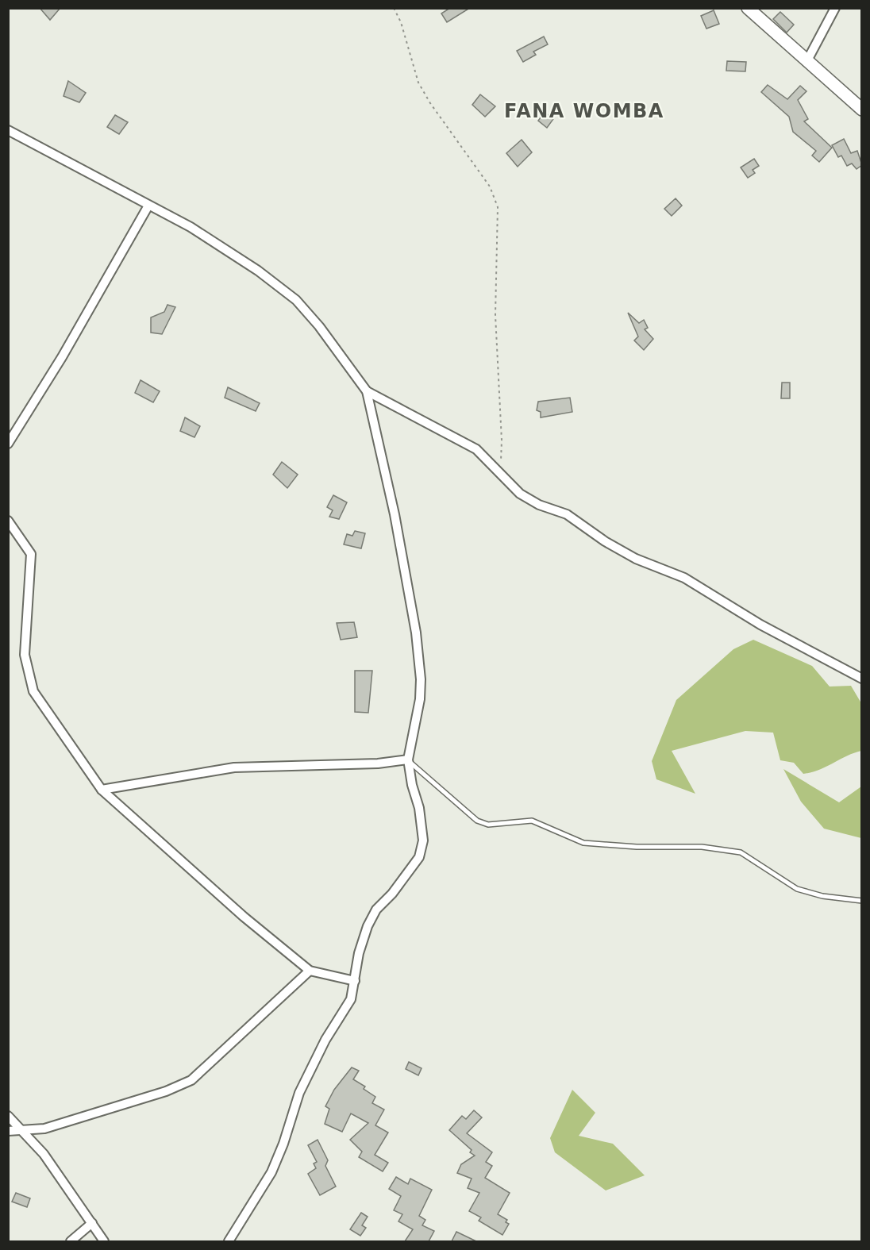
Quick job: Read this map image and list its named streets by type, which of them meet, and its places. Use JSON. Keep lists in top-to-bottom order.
{
  "districts": ["FANA WOMBA"]
}
